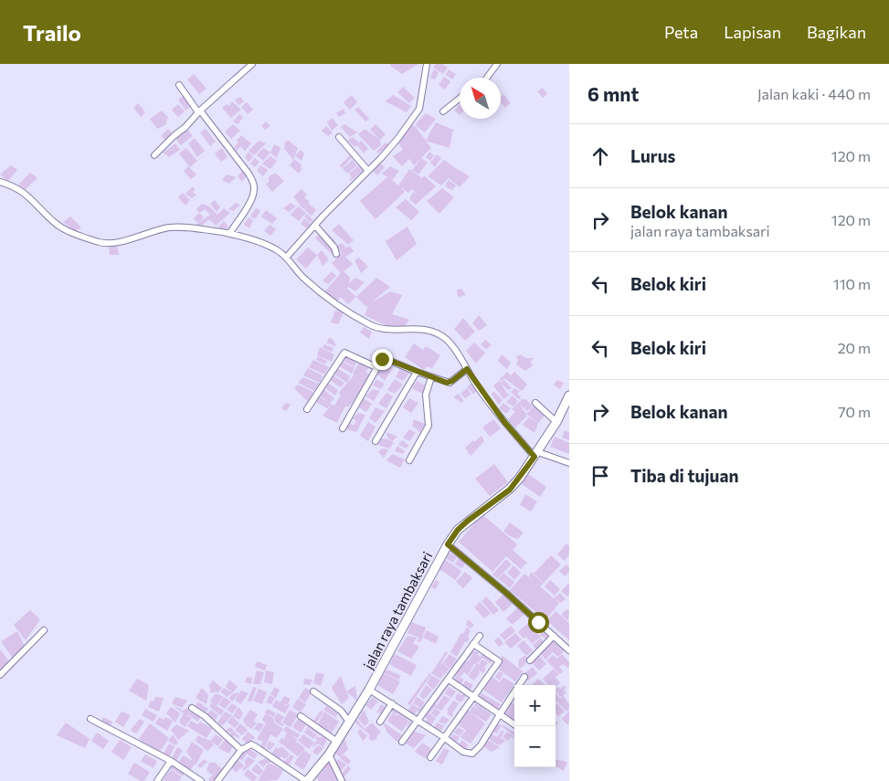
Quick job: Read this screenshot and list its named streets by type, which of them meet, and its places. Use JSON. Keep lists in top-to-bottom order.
{
  "streets": {
    "street": ["jalan raya tambaksari"]
  },
  "north": "top left",
  "page": {
    "header": "Trailo",
    "nav": ["Peta", "Lapisan", "Bagikan"],
    "heading": ["6 mnt", "Jalan kaki · 440 m"],
    "list": [
      ["Lurus", "120 m"],
      ["Belok kanan", "jalan raya tambaksari", "120 m"],
      ["Belok kiri", "110 m"],
      ["Belok kiri", "20 m"],
      ["Belok kanan", "70 m"],
      "Tiba di tujuan"
    ],
    "map_buttons": ["+", "−"]
  }
}
